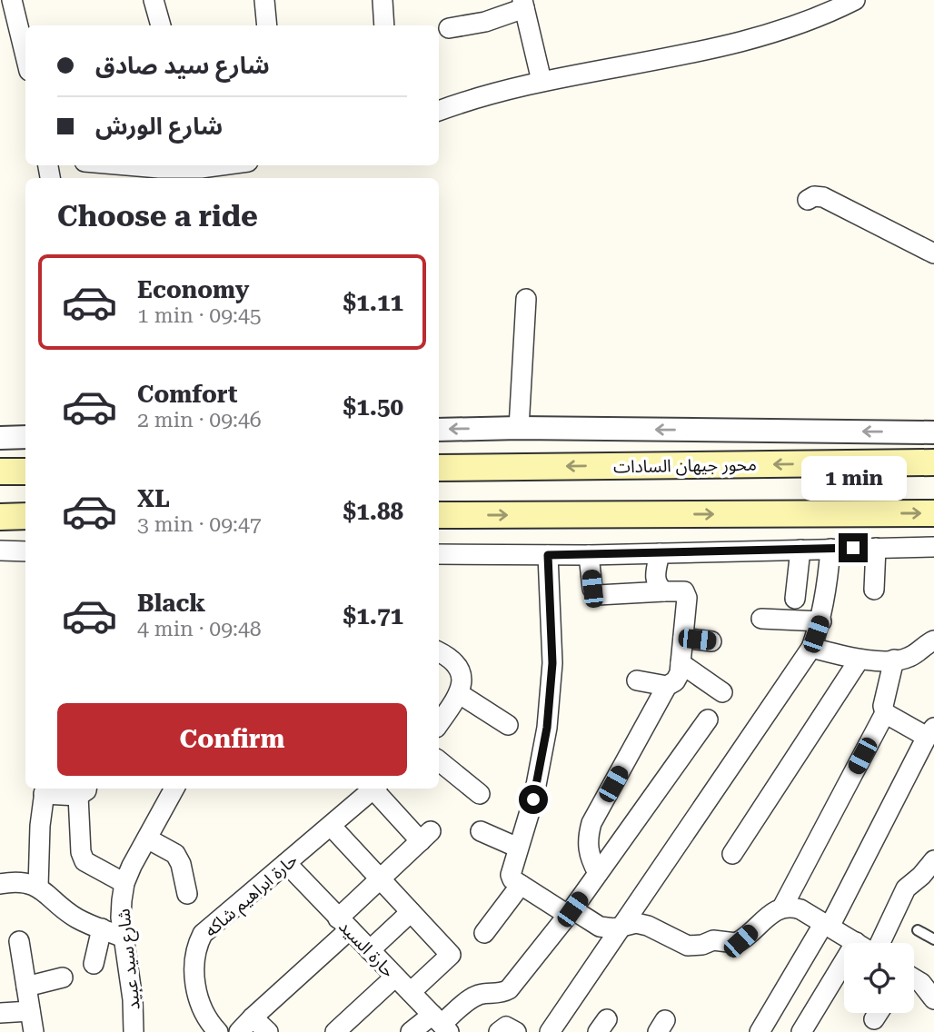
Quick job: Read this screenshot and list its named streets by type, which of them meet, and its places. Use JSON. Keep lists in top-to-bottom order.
{
  "streets": {
    "main road": ["محور جيهان السادات"],
    "street": ["حارة ابراهيم شاكه", "حارة السيد", "شارع سيد عبيد"]
  },
  "crossings": [
    ["حارة ابراهيم شاكه", "حارة السيد"]
  ],
  "page": {
    "banner": ["شارع سيد صادق", "شارع الورش"],
    "heading": "Choose a ride",
    "list": [
      {
        "name": "Economy",
        "note": "1 min · 09:45",
        "value": "$1.11"
      },
      {
        "name": "Comfort",
        "note": "2 min · 09:46",
        "value": "$1.50"
      },
      {
        "name": "XL",
        "note": "3 min · 09:47",
        "value": "$1.88"
      },
      {
        "name": "Black",
        "note": "4 min · 09:48",
        "value": "$1.71"
      }
    ],
    "bubble": "1 min",
    "buttons": "Confirm"
  }
}
